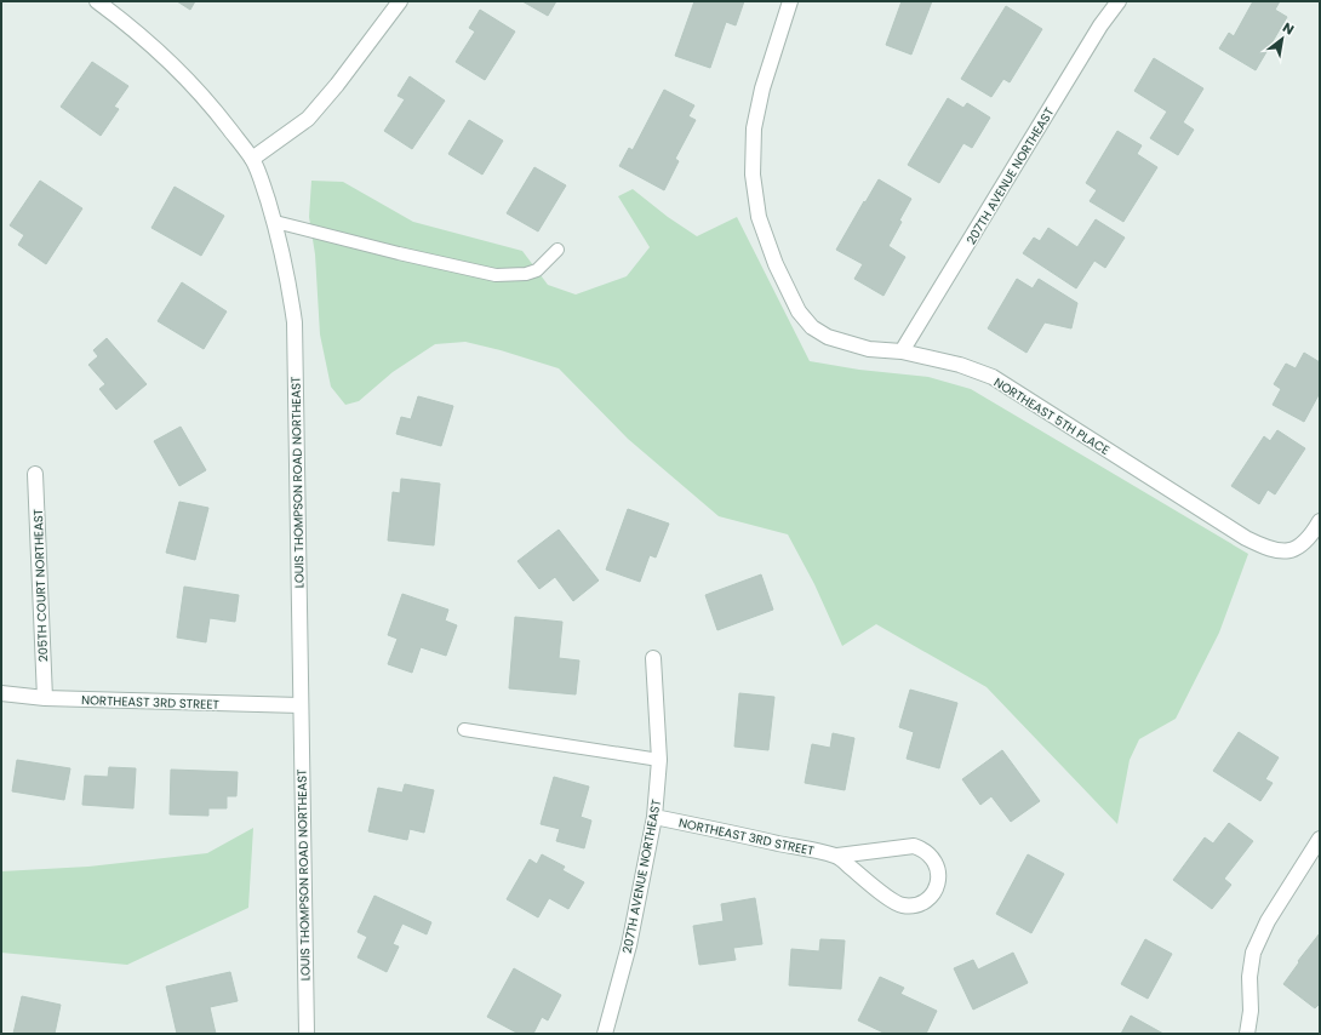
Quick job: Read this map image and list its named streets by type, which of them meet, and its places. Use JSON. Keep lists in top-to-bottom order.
{
  "streets": {
    "street": [
      "207TH AVENUE NORTHEAST",
      "NORTHEAST 5TH PLACE",
      "LOUIS THOMPSON ROAD NORTHEAST",
      "205TH COURT NORTHEAST",
      "NORTHEAST 3RD STREET"
    ]
  },
  "crossings": [
    ["207TH AVENUE NORTHEAST", "NORTHEAST 5TH PLACE"],
    ["207TH AVENUE NORTHEAST", "NORTHEAST 3RD STREET"],
    ["LOUIS THOMPSON ROAD NORTHEAST", "NORTHEAST 3RD STREET"],
    ["205TH COURT NORTHEAST", "NORTHEAST 3RD STREET"]
  ],
  "north": "top right"
}
